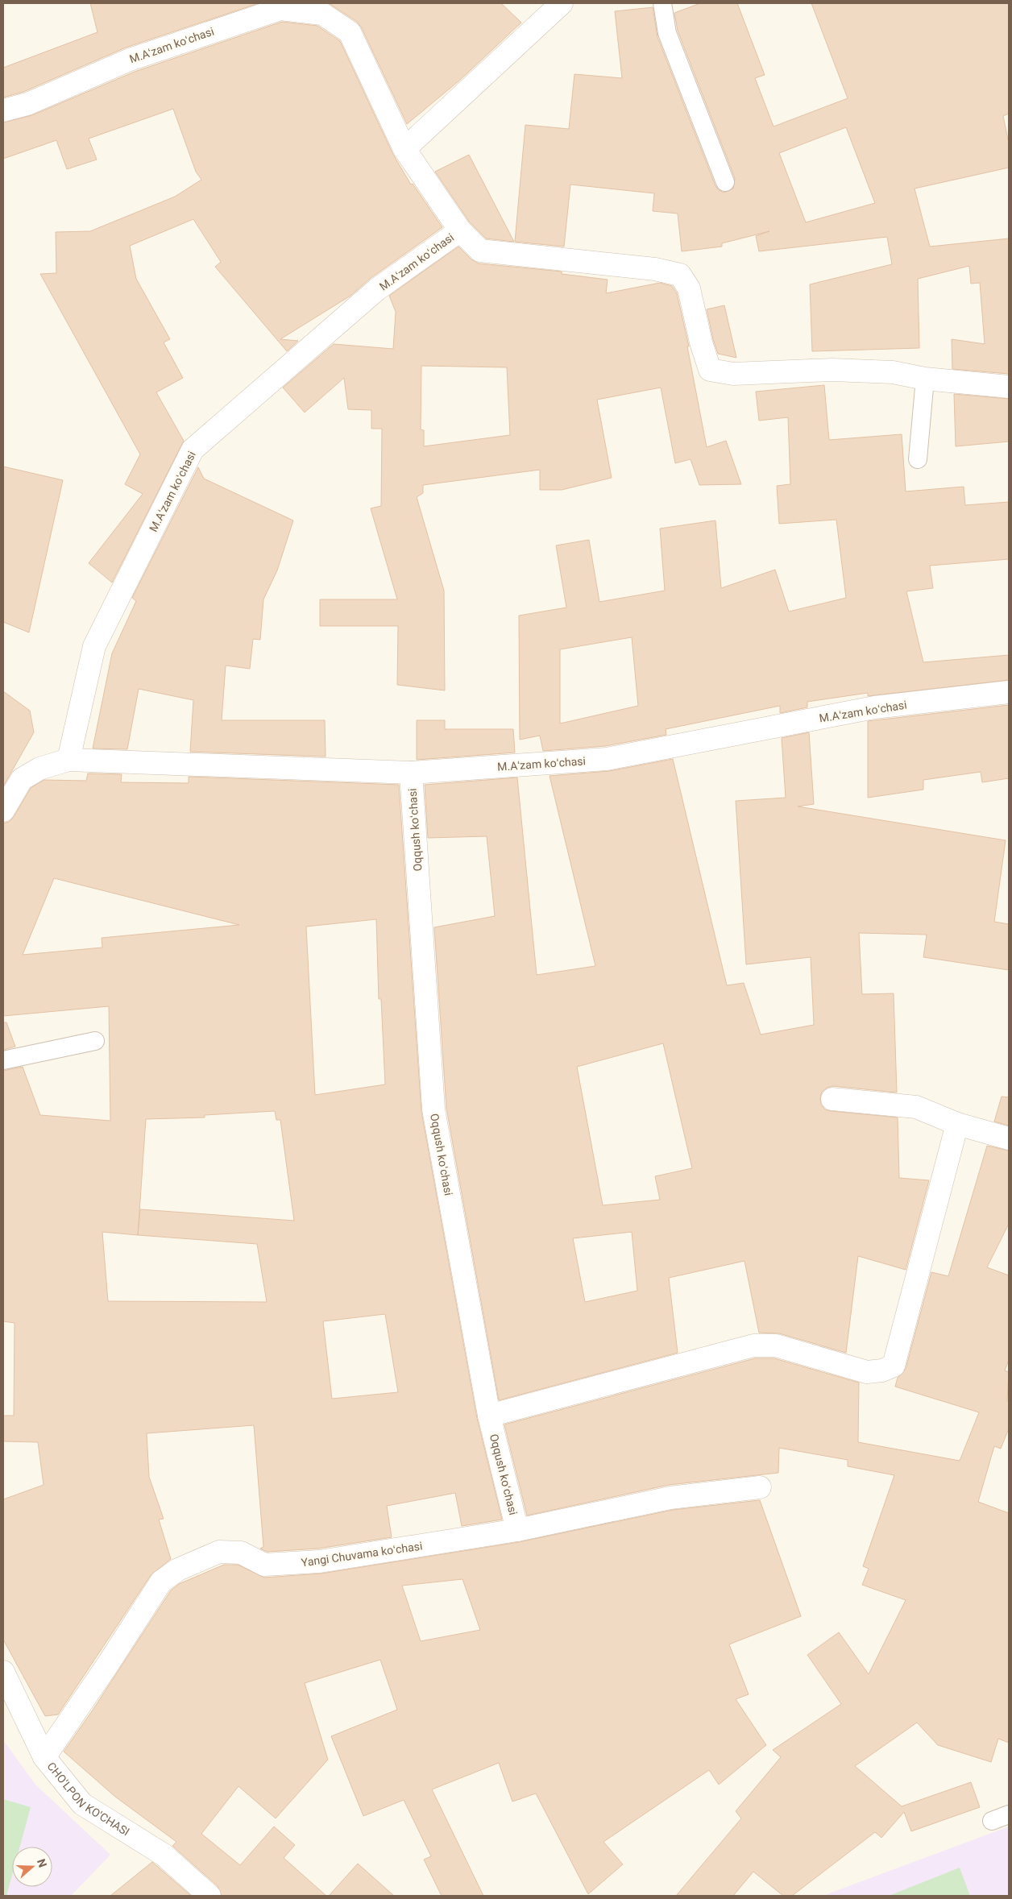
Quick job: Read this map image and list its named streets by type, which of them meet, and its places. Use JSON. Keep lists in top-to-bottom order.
{
  "streets": {
    "street": [
      "M.Aʻzam koʻchasi",
      "Oqqush koʻchasi",
      "Yangi Chuvama koʻchasi",
      "CHO'LPON KO'CHASI"
    ]
  },
  "crossings": [
    ["M.Aʻzam koʻchasi", "Oqqush koʻchasi"],
    ["Oqqush koʻchasi", "Yangi Chuvama koʻchasi"],
    ["Yangi Chuvama koʻchasi", "CHO'LPON KO'CHASI"]
  ],
  "north": "right"
}
